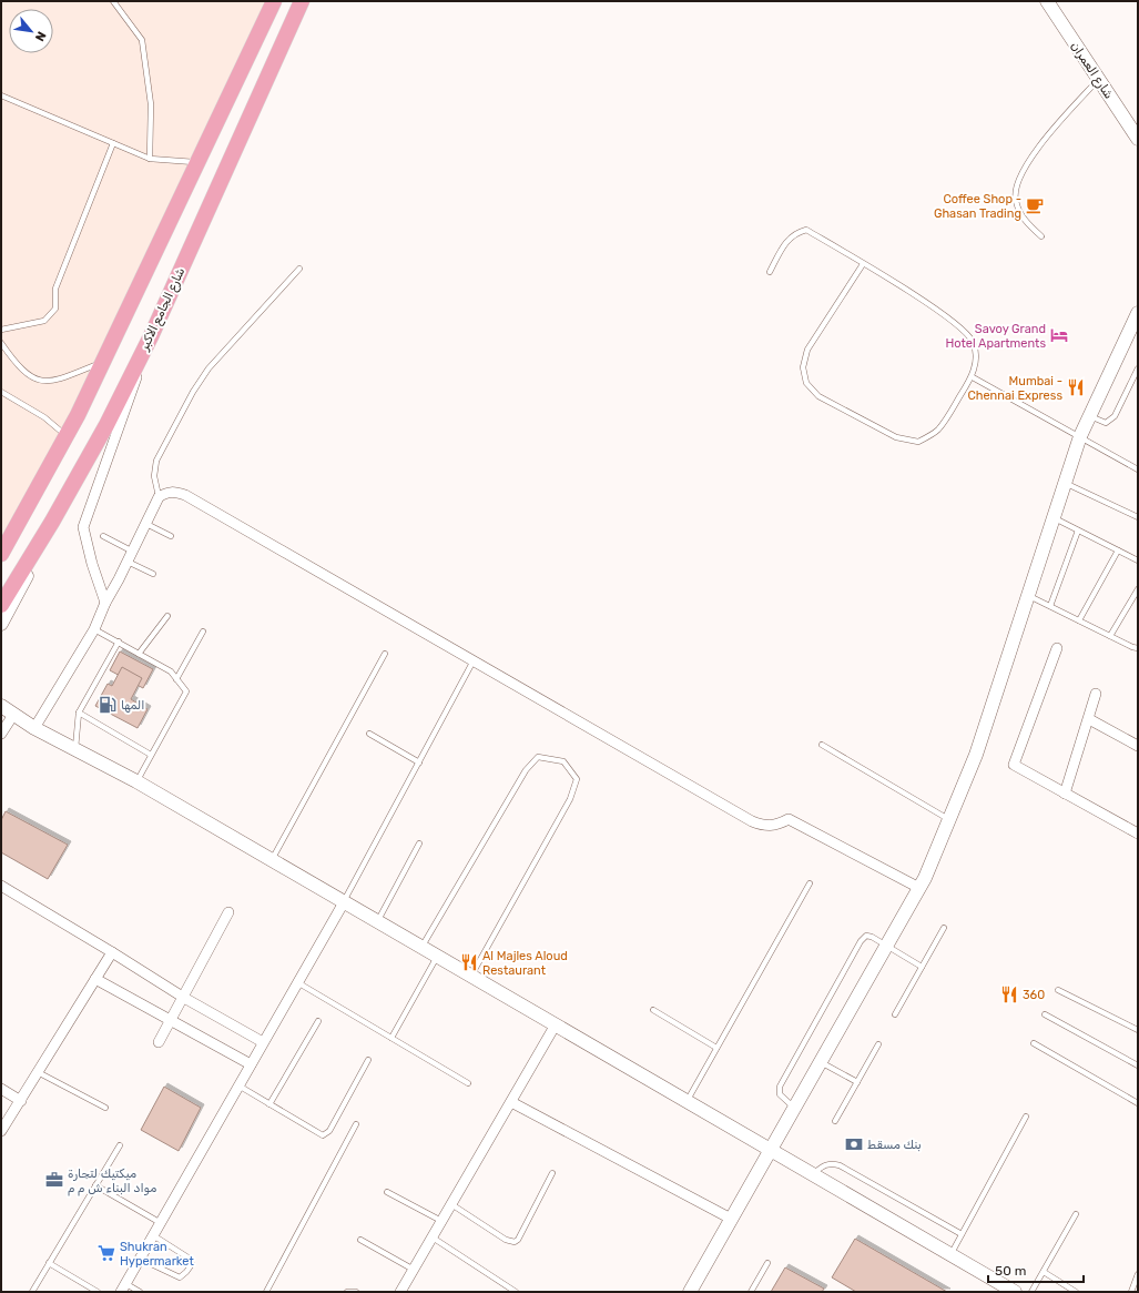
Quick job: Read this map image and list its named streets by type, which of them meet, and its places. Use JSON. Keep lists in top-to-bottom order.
{
  "streets": {
    "main road": ["شارع الجامع الاكبر"],
    "street": ["شارع العمران"]
  },
  "places": {
    "cafe": ["Coffee Shop - Ghasan Trading"],
    "hotel": ["Savoy Grand Hotel Apartments"],
    "restaurant": ["Mumbai - Chennai Express", "Al Majles Aloud Restaurant", "360"],
    "fuel station": ["المه‍ا"],
    "bank": ["بنك مسقط"],
    "office": ["ميكتيك لتجارة مواد البناء ش م م"],
    "supermarket": ["Shukran Hypermarket"]
  },
  "scale_bar": "50 m",
  "north": "bottom right"
}
